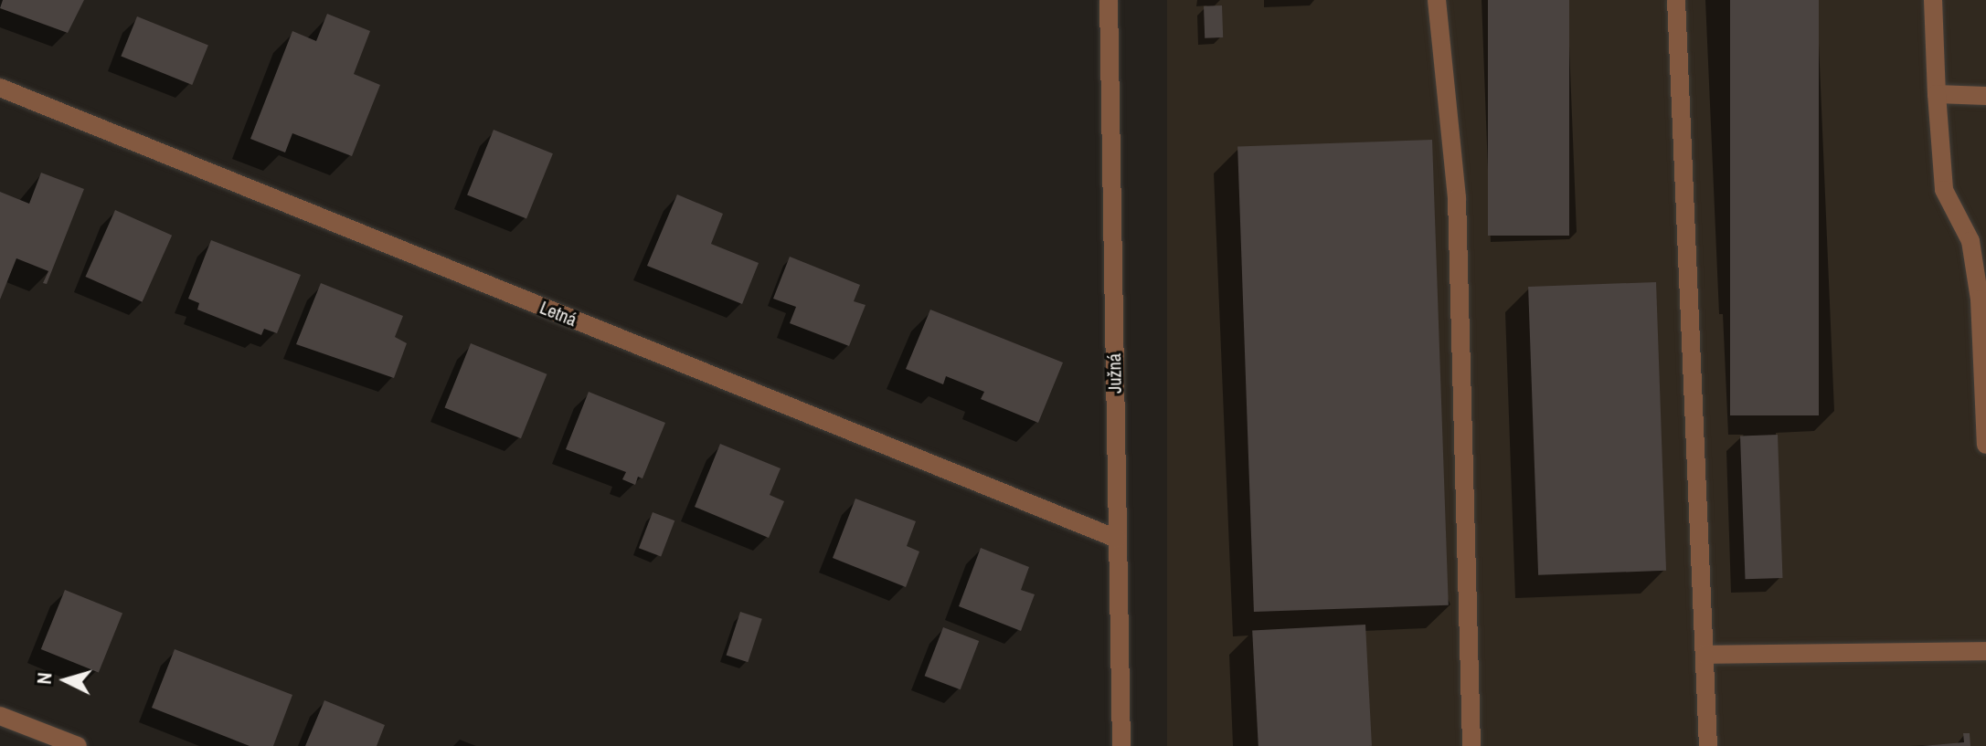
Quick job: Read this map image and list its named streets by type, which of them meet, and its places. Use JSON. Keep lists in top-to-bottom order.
{
  "streets": {
    "street": ["Letná", "Južná"]
  },
  "crossings": [
    ["Letná", "Južná"]
  ],
  "north": "left"
}
